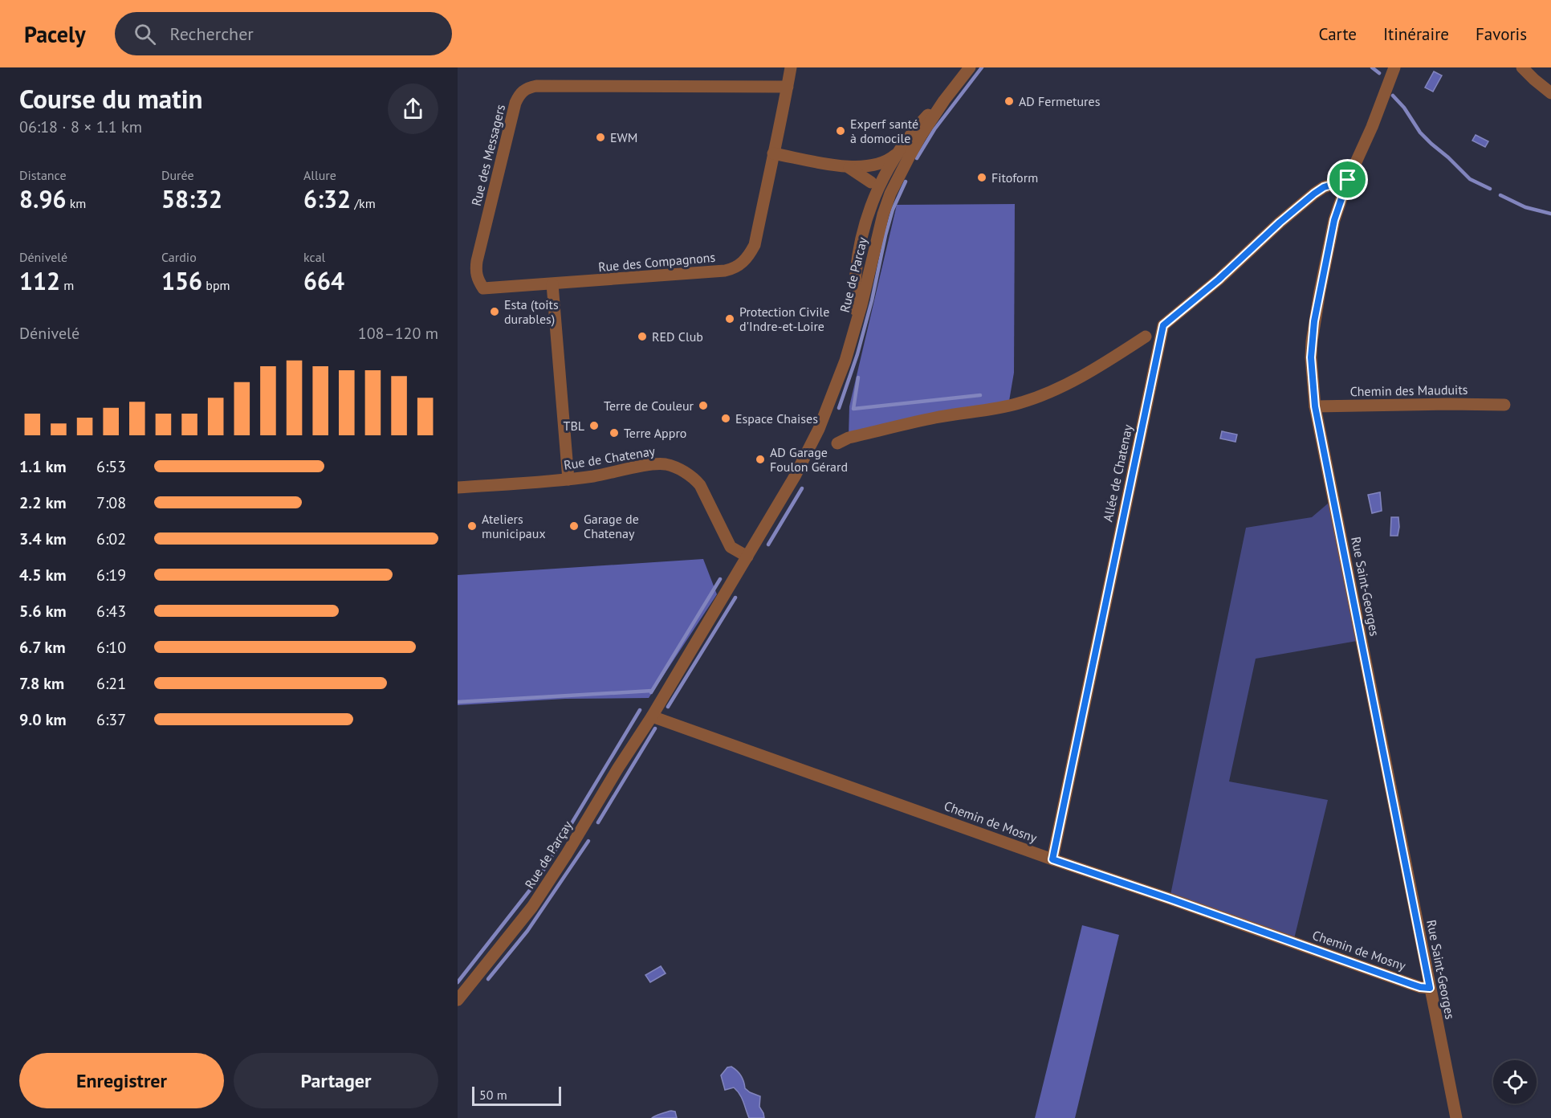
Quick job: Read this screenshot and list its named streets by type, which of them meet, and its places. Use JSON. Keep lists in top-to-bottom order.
{
  "streets": {
    "street": [
      "Rue des Messagers",
      "Rue des Compagnons",
      "Rue de Parcay",
      "Chemin des Mauduits",
      "Rue de Chatenay",
      "Allée de Chatenay",
      "Rue Saint-Georges",
      "Chemin de Mosny",
      "Rue de Parçay"
    ]
  },
  "crossings": [
    ["Rue des Messagers", "Rue des Compagnons"],
    ["Rue de Parcay", "Rue de Parçay"],
    ["Chemin des Mauduits", "Rue Saint-Georges"],
    ["Rue de Chatenay", "Rue de Parçay"],
    ["Allée de Chatenay", "Chemin de Mosny"],
    ["Rue Saint-Georges", "Chemin de Mosny"],
    ["Chemin de Mosny", "Rue de Parçay"]
  ],
  "places": [
    "AD Fermetures",
    "Experf santé à domocile",
    "EWM",
    "Fitoform",
    "Esta (toits durables)",
    "Protection Civile d'Indre-et-Loire",
    "RED Club",
    "Terre de Couleur",
    "Espace Chaises",
    "TBL",
    "Terre Appro",
    "AD Garage Foulon Gérard",
    "Ateliers municipaux",
    "Garage de Chatenay"
  ],
  "scale_bar": "50 m",
  "page": {
    "header": "Pacely",
    "search": "Rechercher",
    "nav": ["Carte", "Itinéraire", "Favoris"],
    "heading": ["Course du matin", "06:18 · 8 × 1.1 km"],
    "stats": [
      ["Distance", "8.96 km"],
      ["Durée", "58:32"],
      ["Allure", "6:32 /km"],
      ["Dénivelé", "112 m"],
      ["Cardio", "156 bpm"],
      ["kcal", "664"]
    ],
    "chart": ["Dénivelé", "108–120 m"],
    "list": [
      {
        "name": "1.1 km",
        "note": "6:53"
      },
      {
        "name": "2.2 km",
        "note": "7:08"
      },
      {
        "name": "3.4 km",
        "note": "6:02"
      },
      {
        "name": "4.5 km",
        "note": "6:19"
      },
      {
        "name": "5.6 km",
        "note": "6:43"
      },
      {
        "name": "6.7 km",
        "note": "6:10"
      },
      {
        "name": "7.8 km",
        "note": "6:21"
      },
      {
        "name": "9.0 km",
        "note": "6:37"
      }
    ],
    "buttons": ["Enregistrer", "Partager"],
    "scale": "50 m"
  }
}
